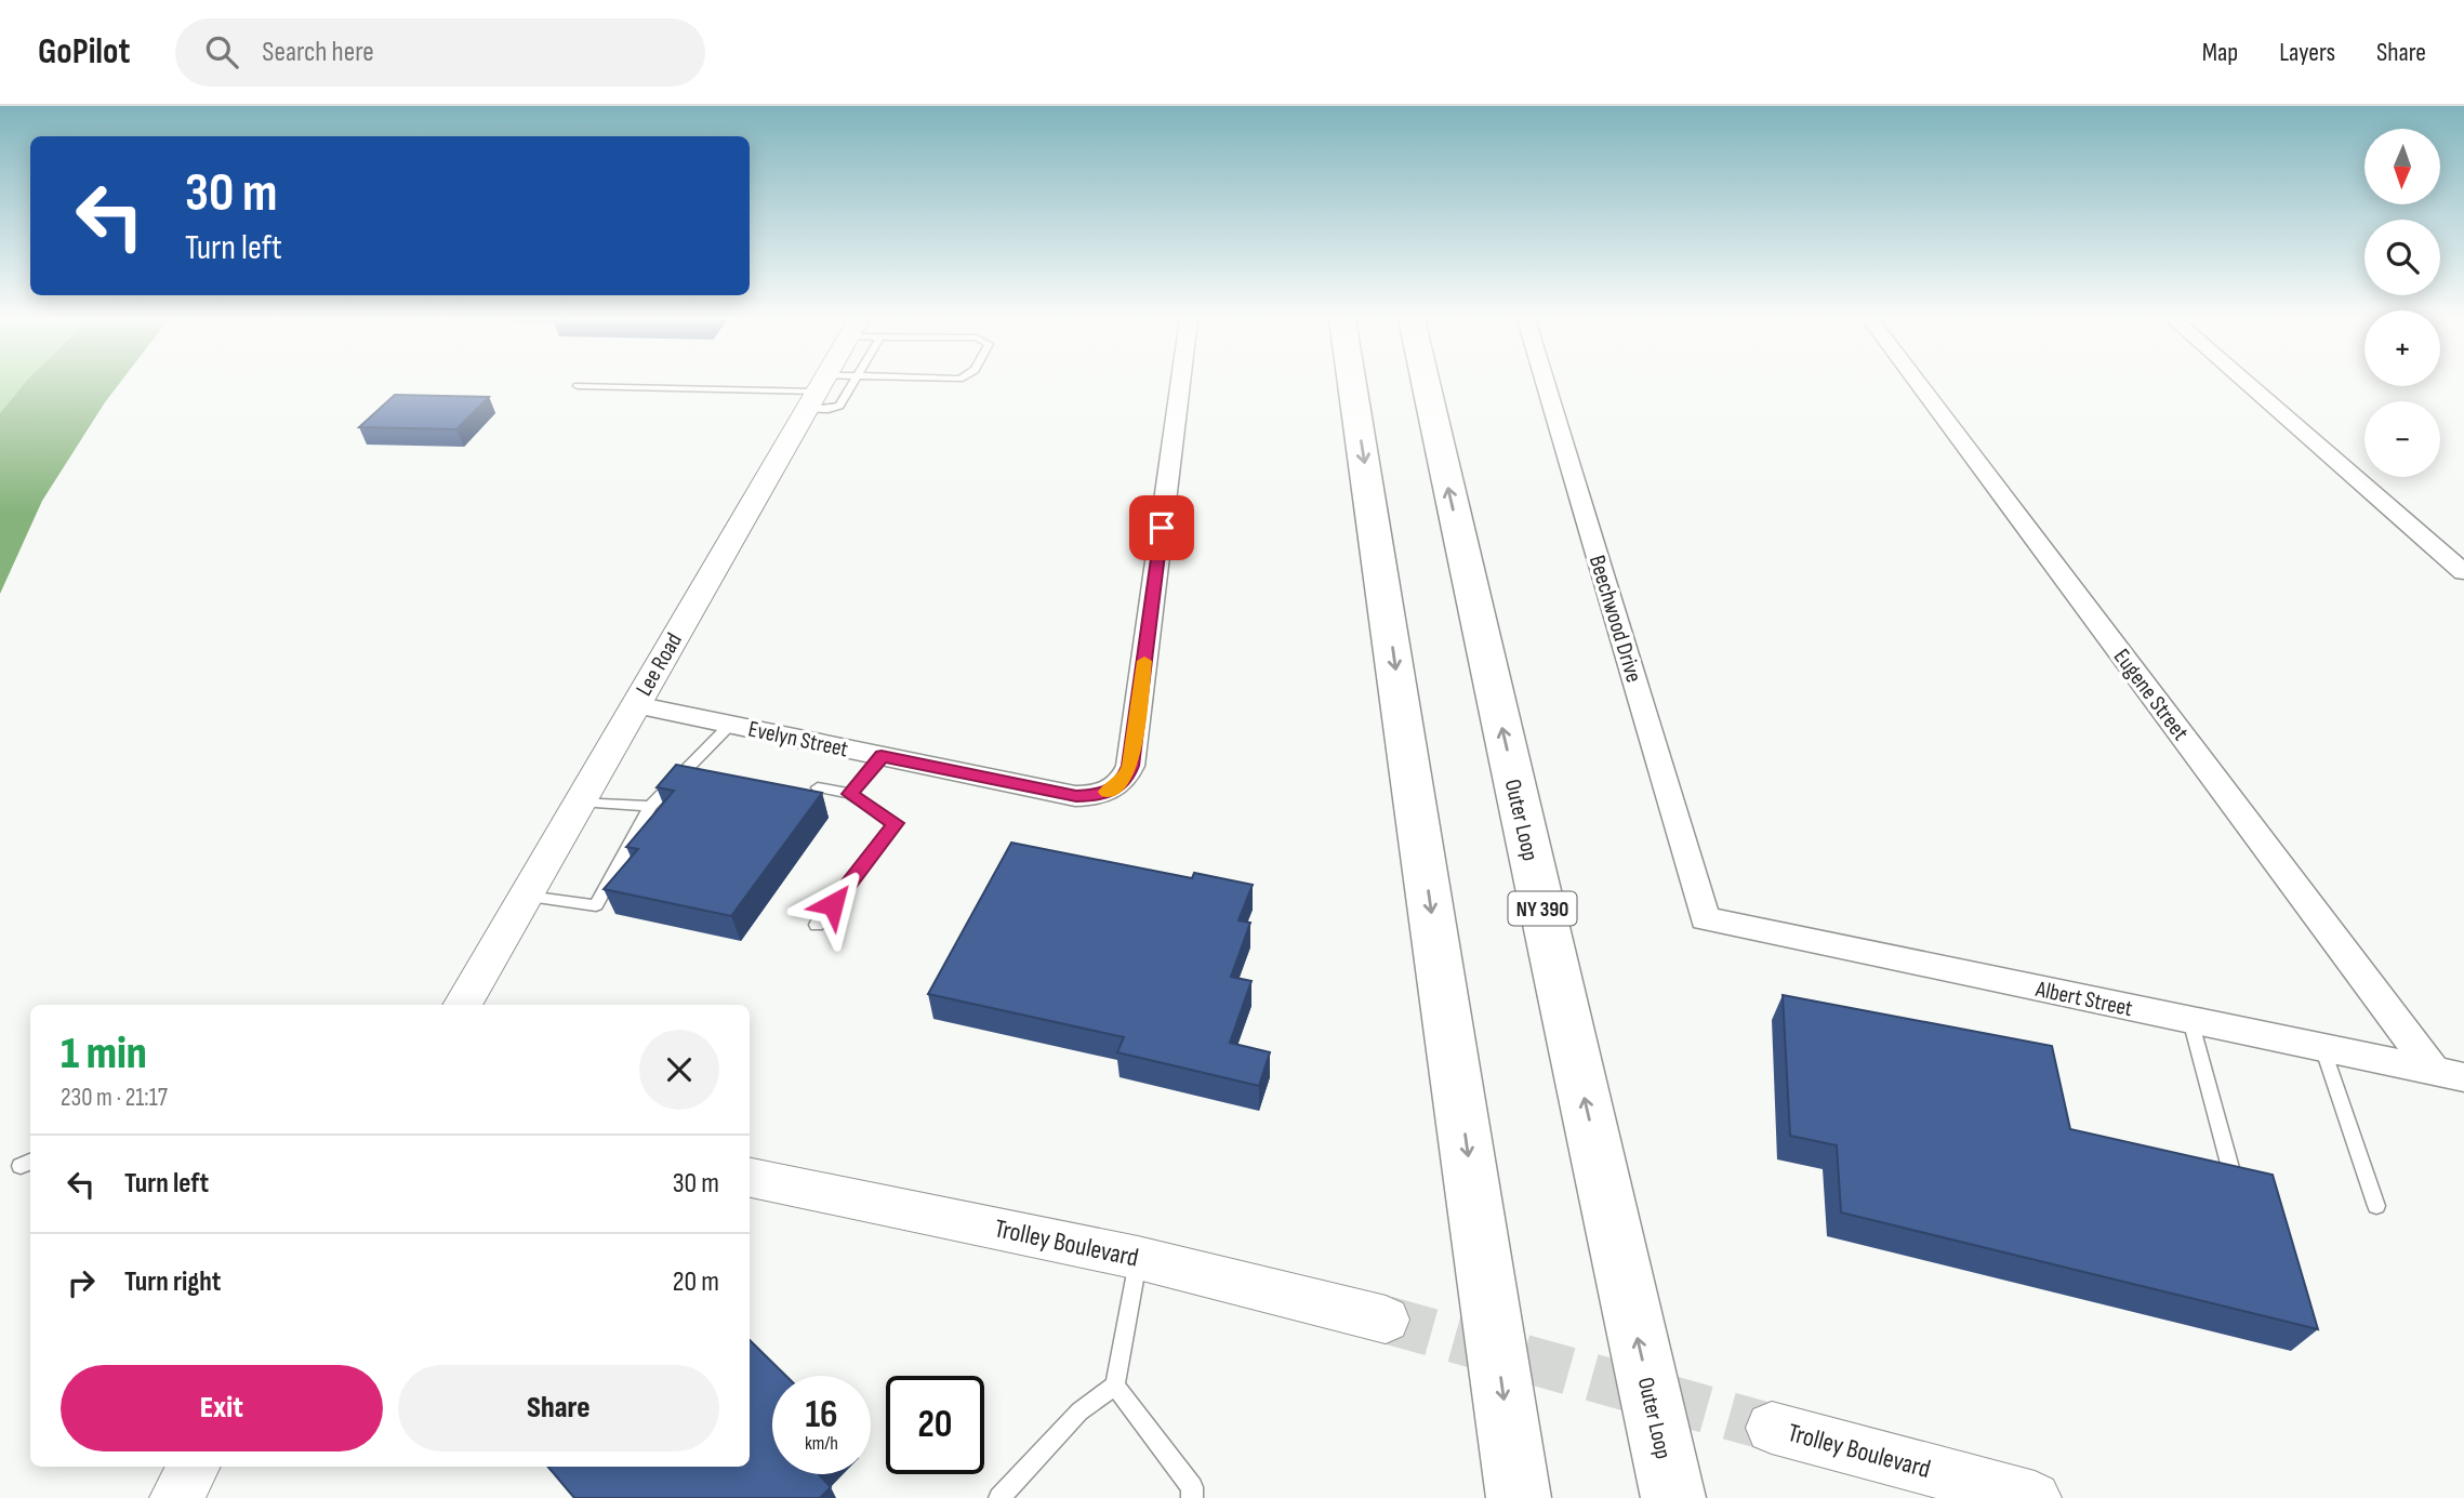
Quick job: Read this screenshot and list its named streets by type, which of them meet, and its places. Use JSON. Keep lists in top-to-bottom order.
{
  "streets": {
    "highway": ["Outer Loop", "NY 390"],
    "street": [
      "Beechwood Drive",
      "Lee Road",
      "Eugene Street",
      "Evelyn Street",
      "Albert Street",
      "Trolley Boulevard"
    ]
  },
  "crossings": [
    ["Beechwood Drive", "Albert Street"],
    ["Lee Road", "Evelyn Street"],
    ["Eugene Street", "Albert Street"]
  ],
  "north": "bottom",
  "page": {
    "header": "GoPilot",
    "search": "Search here",
    "nav": ["Map", "Layers", "Share"],
    "map_buttons": ["+", "−"],
    "turn": ["30 m", "Turn left"],
    "heading": ["1 min", "230 m · 21:17"],
    "list": [
      {
        "name": "Turn left",
        "value": "30 m"
      },
      {
        "name": "Turn right",
        "value": "20 m"
      }
    ],
    "buttons": ["Exit", "Share"],
    "speed": "16 km/h",
    "limit": "20"
  }
}
